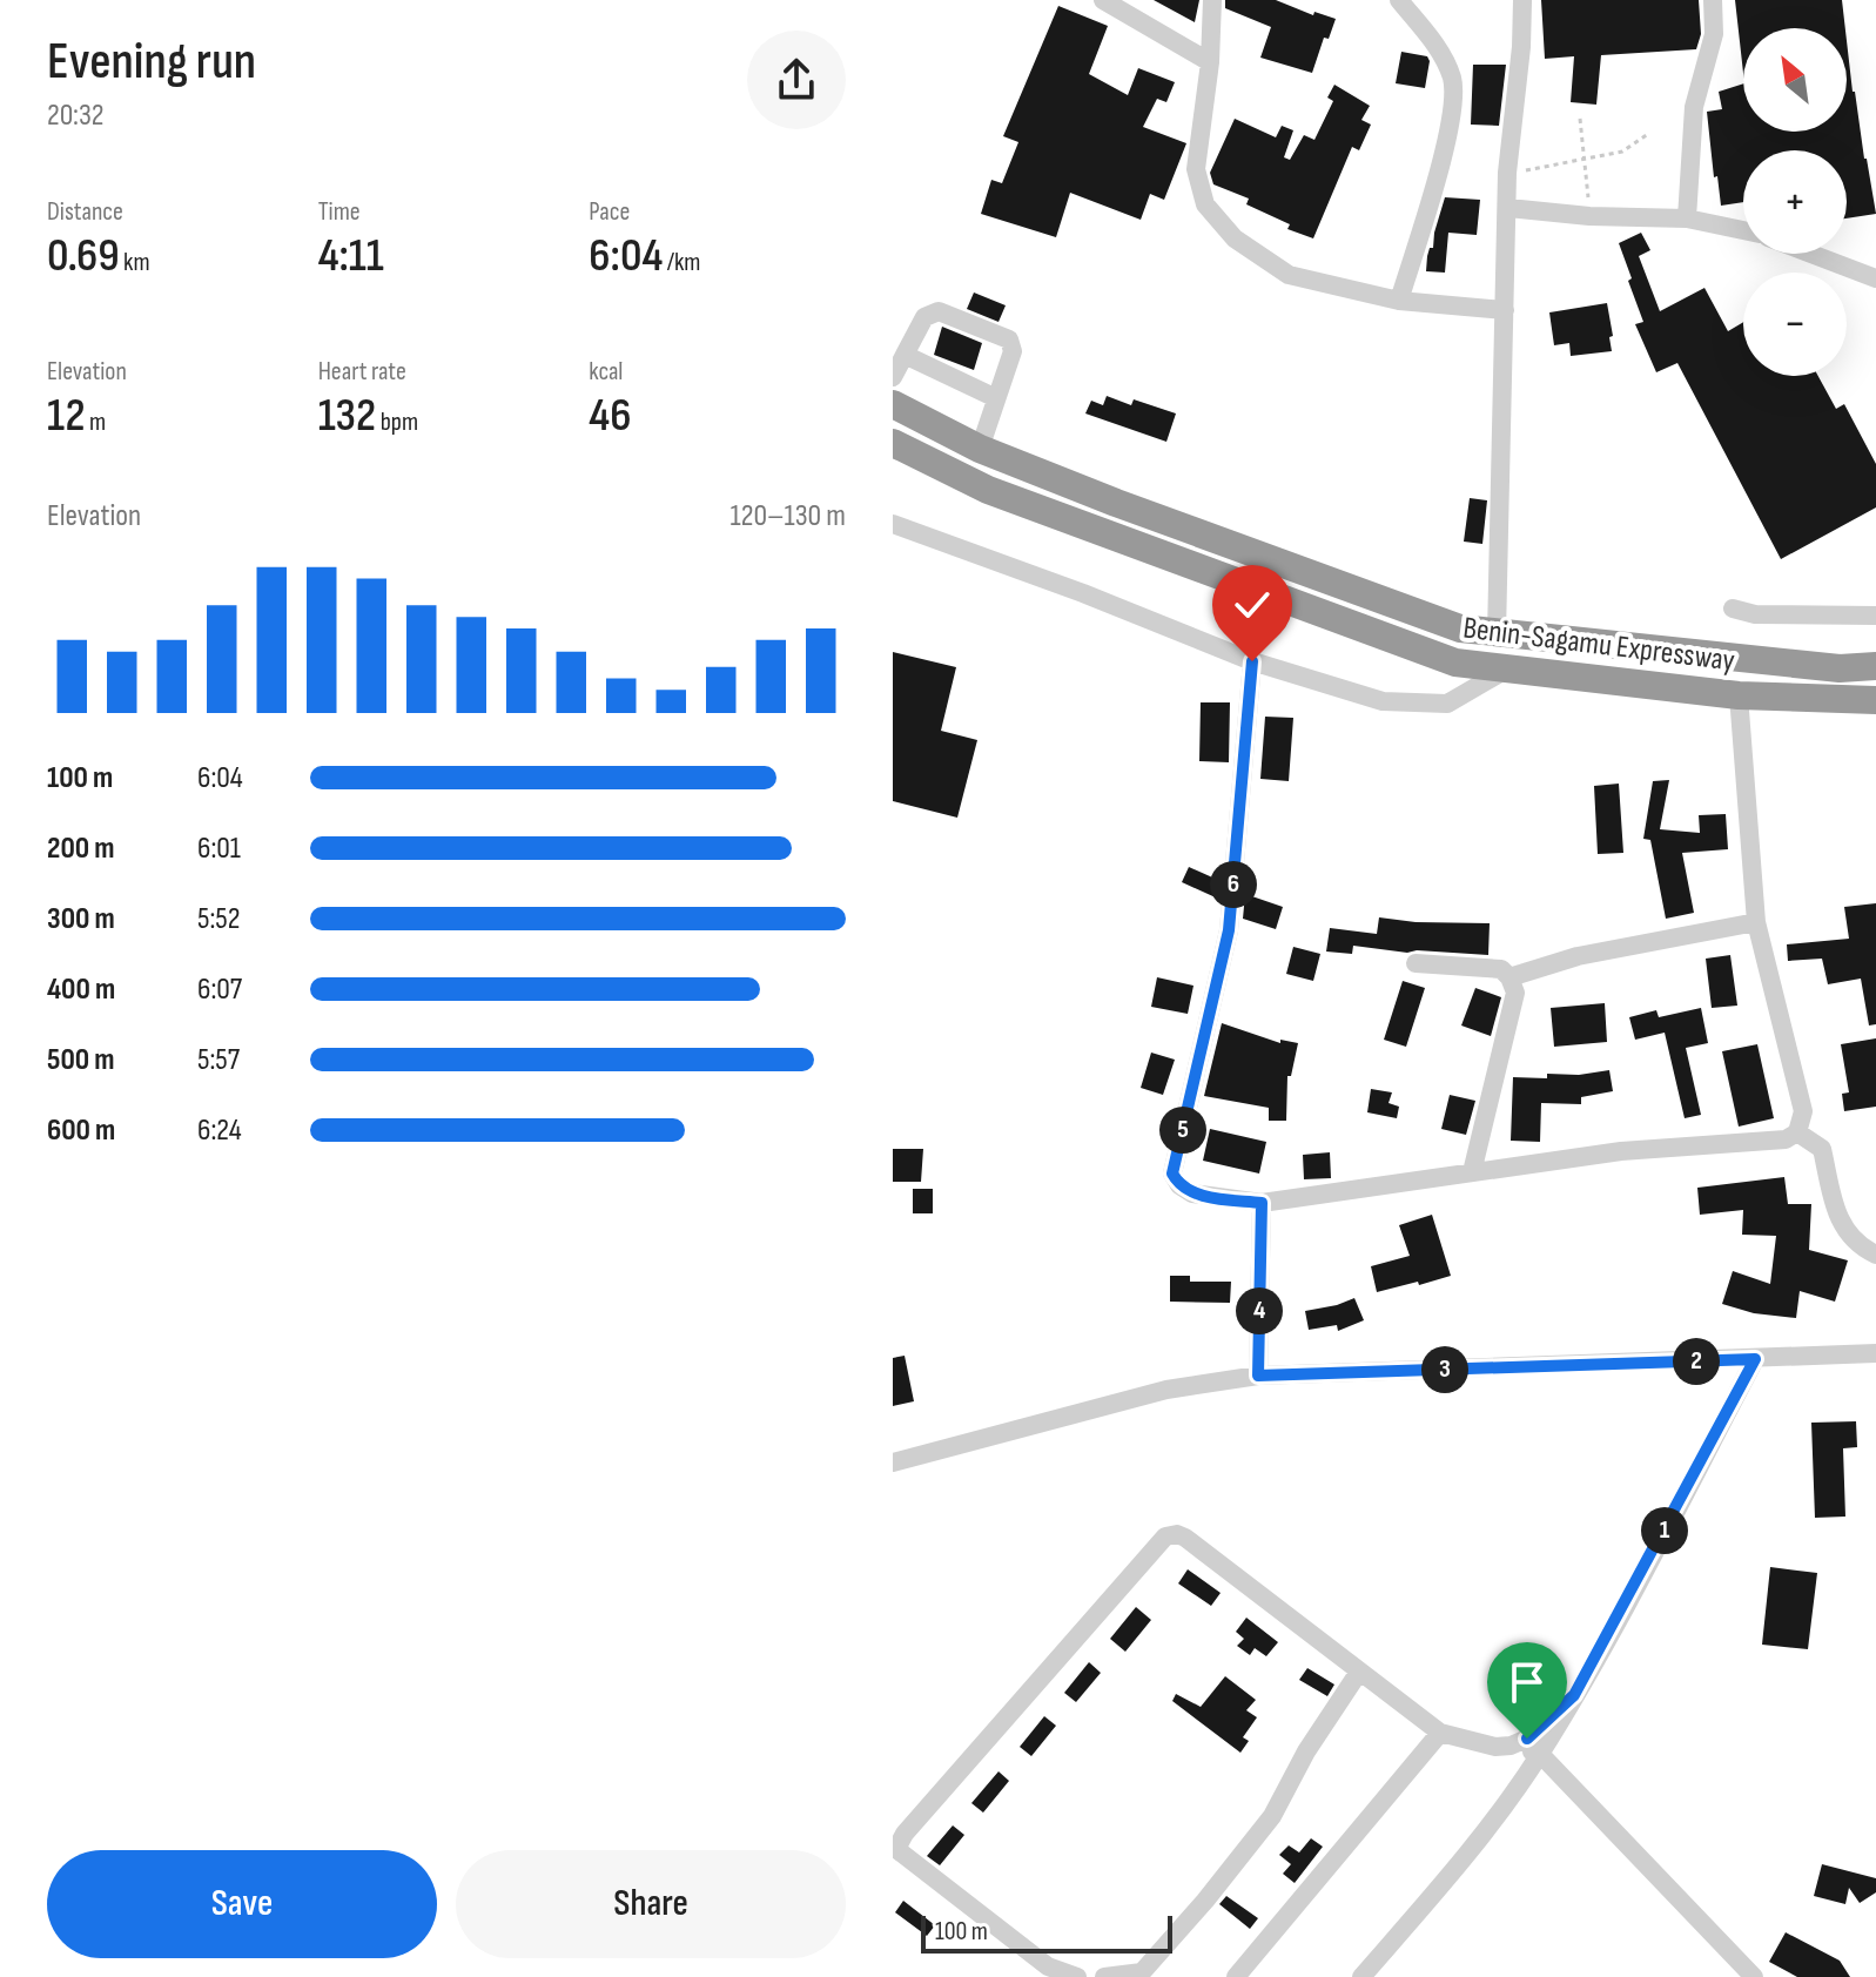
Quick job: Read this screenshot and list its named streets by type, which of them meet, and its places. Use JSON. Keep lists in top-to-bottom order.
{
  "streets": {
    "highway": ["Benin-Sagamu Expressway"]
  },
  "scale_bar": "100 m",
  "north": "top left",
  "page": {
    "heading": ["Evening run", "20:32"],
    "map_buttons": ["+", "−"],
    "stats": [
      ["Distance", "0.69 km"],
      ["Time", "4:11"],
      ["Pace", "6:04 /km"],
      ["Elevation", "12 m"],
      ["Heart rate", "132 bpm"],
      ["kcal", "46"]
    ],
    "chart": ["Elevation", "120–130 m"],
    "list": [
      {
        "name": "100 m",
        "note": "6:04"
      },
      {
        "name": "200 m",
        "note": "6:01"
      },
      {
        "name": "300 m",
        "note": "5:52"
      },
      {
        "name": "400 m",
        "note": "6:07"
      },
      {
        "name": "500 m",
        "note": "5:57"
      },
      {
        "name": "600 m",
        "note": "6:24"
      }
    ],
    "pins": [
      "6",
      "5",
      "4",
      "2",
      "3",
      "1"
    ],
    "buttons": ["Save", "Share"],
    "scale": "100 m"
  }
}
